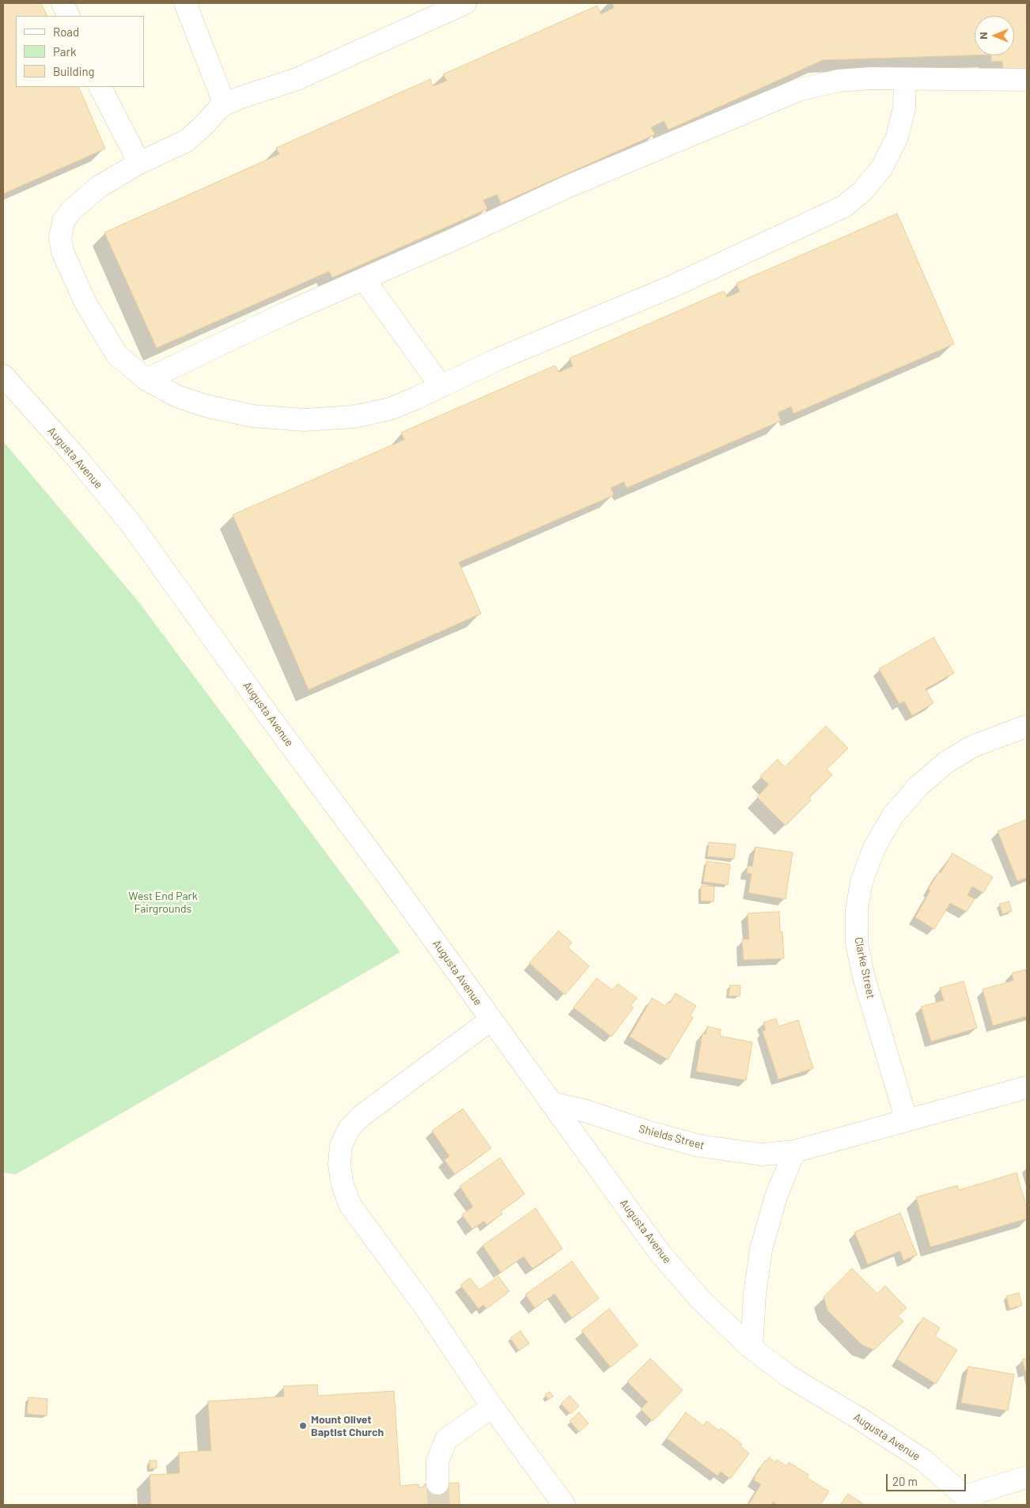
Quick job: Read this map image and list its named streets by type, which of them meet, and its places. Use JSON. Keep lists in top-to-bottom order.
{
  "streets": {
    "street": ["Augusta Avenue", "Clarke Street", "Shields Street"]
  },
  "crossings": [
    ["Augusta Avenue", "Shields Street"],
    ["Clarke Street", "Shields Street"]
  ],
  "parks": ["West End Park Fairgrounds"],
  "places": ["Mount Olivet Baptist Church"],
  "legend": ["Road", "Park", "Building"],
  "scale_bar": "20 m",
  "north": "left"
}
